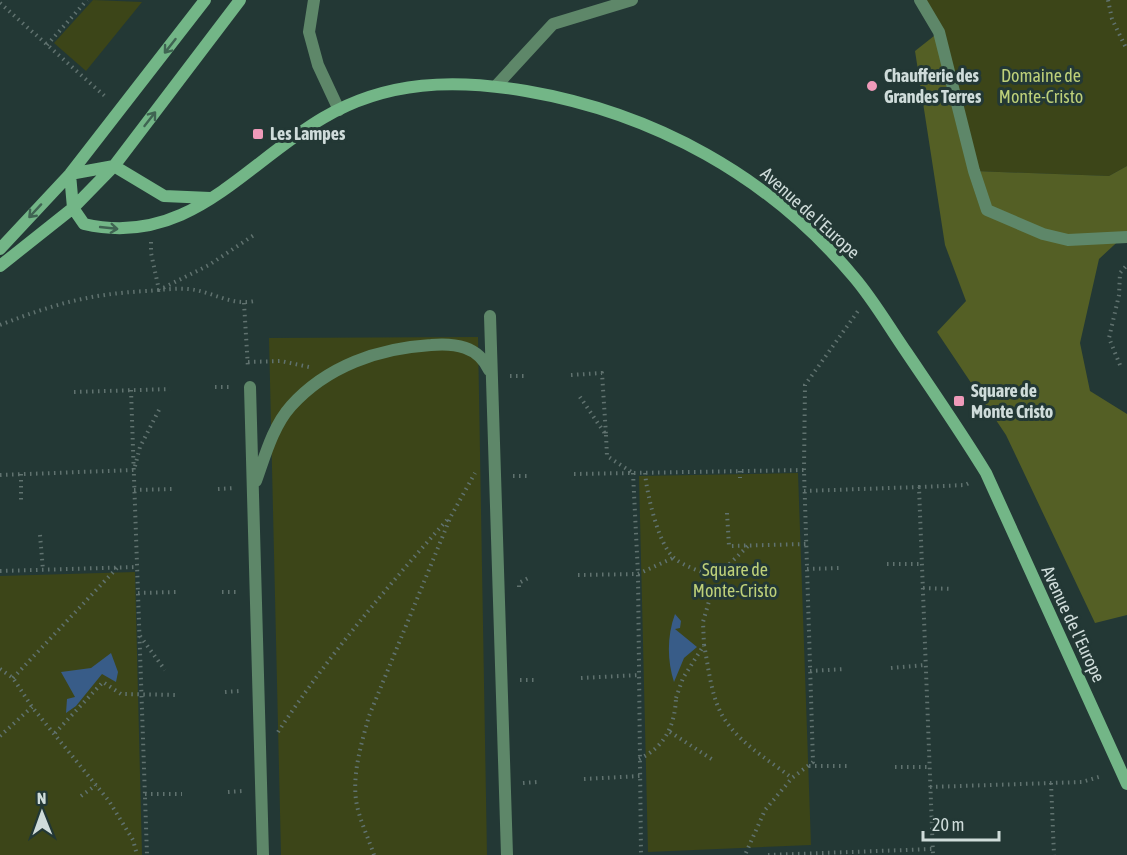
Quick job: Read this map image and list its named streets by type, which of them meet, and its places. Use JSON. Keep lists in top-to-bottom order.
{
  "streets": {
    "street": ["Avenue de l'Europe"]
  },
  "parks": ["Domaine de Monte-Cristo", "Square de Monte-Cristo"],
  "places": {
    "other": ["Chaufferie des Grandes Terres"],
    "transit": ["Les Lampes", "Square de Monte Cristo"]
  },
  "scale_bar": "20 m",
  "north": "top"
}
